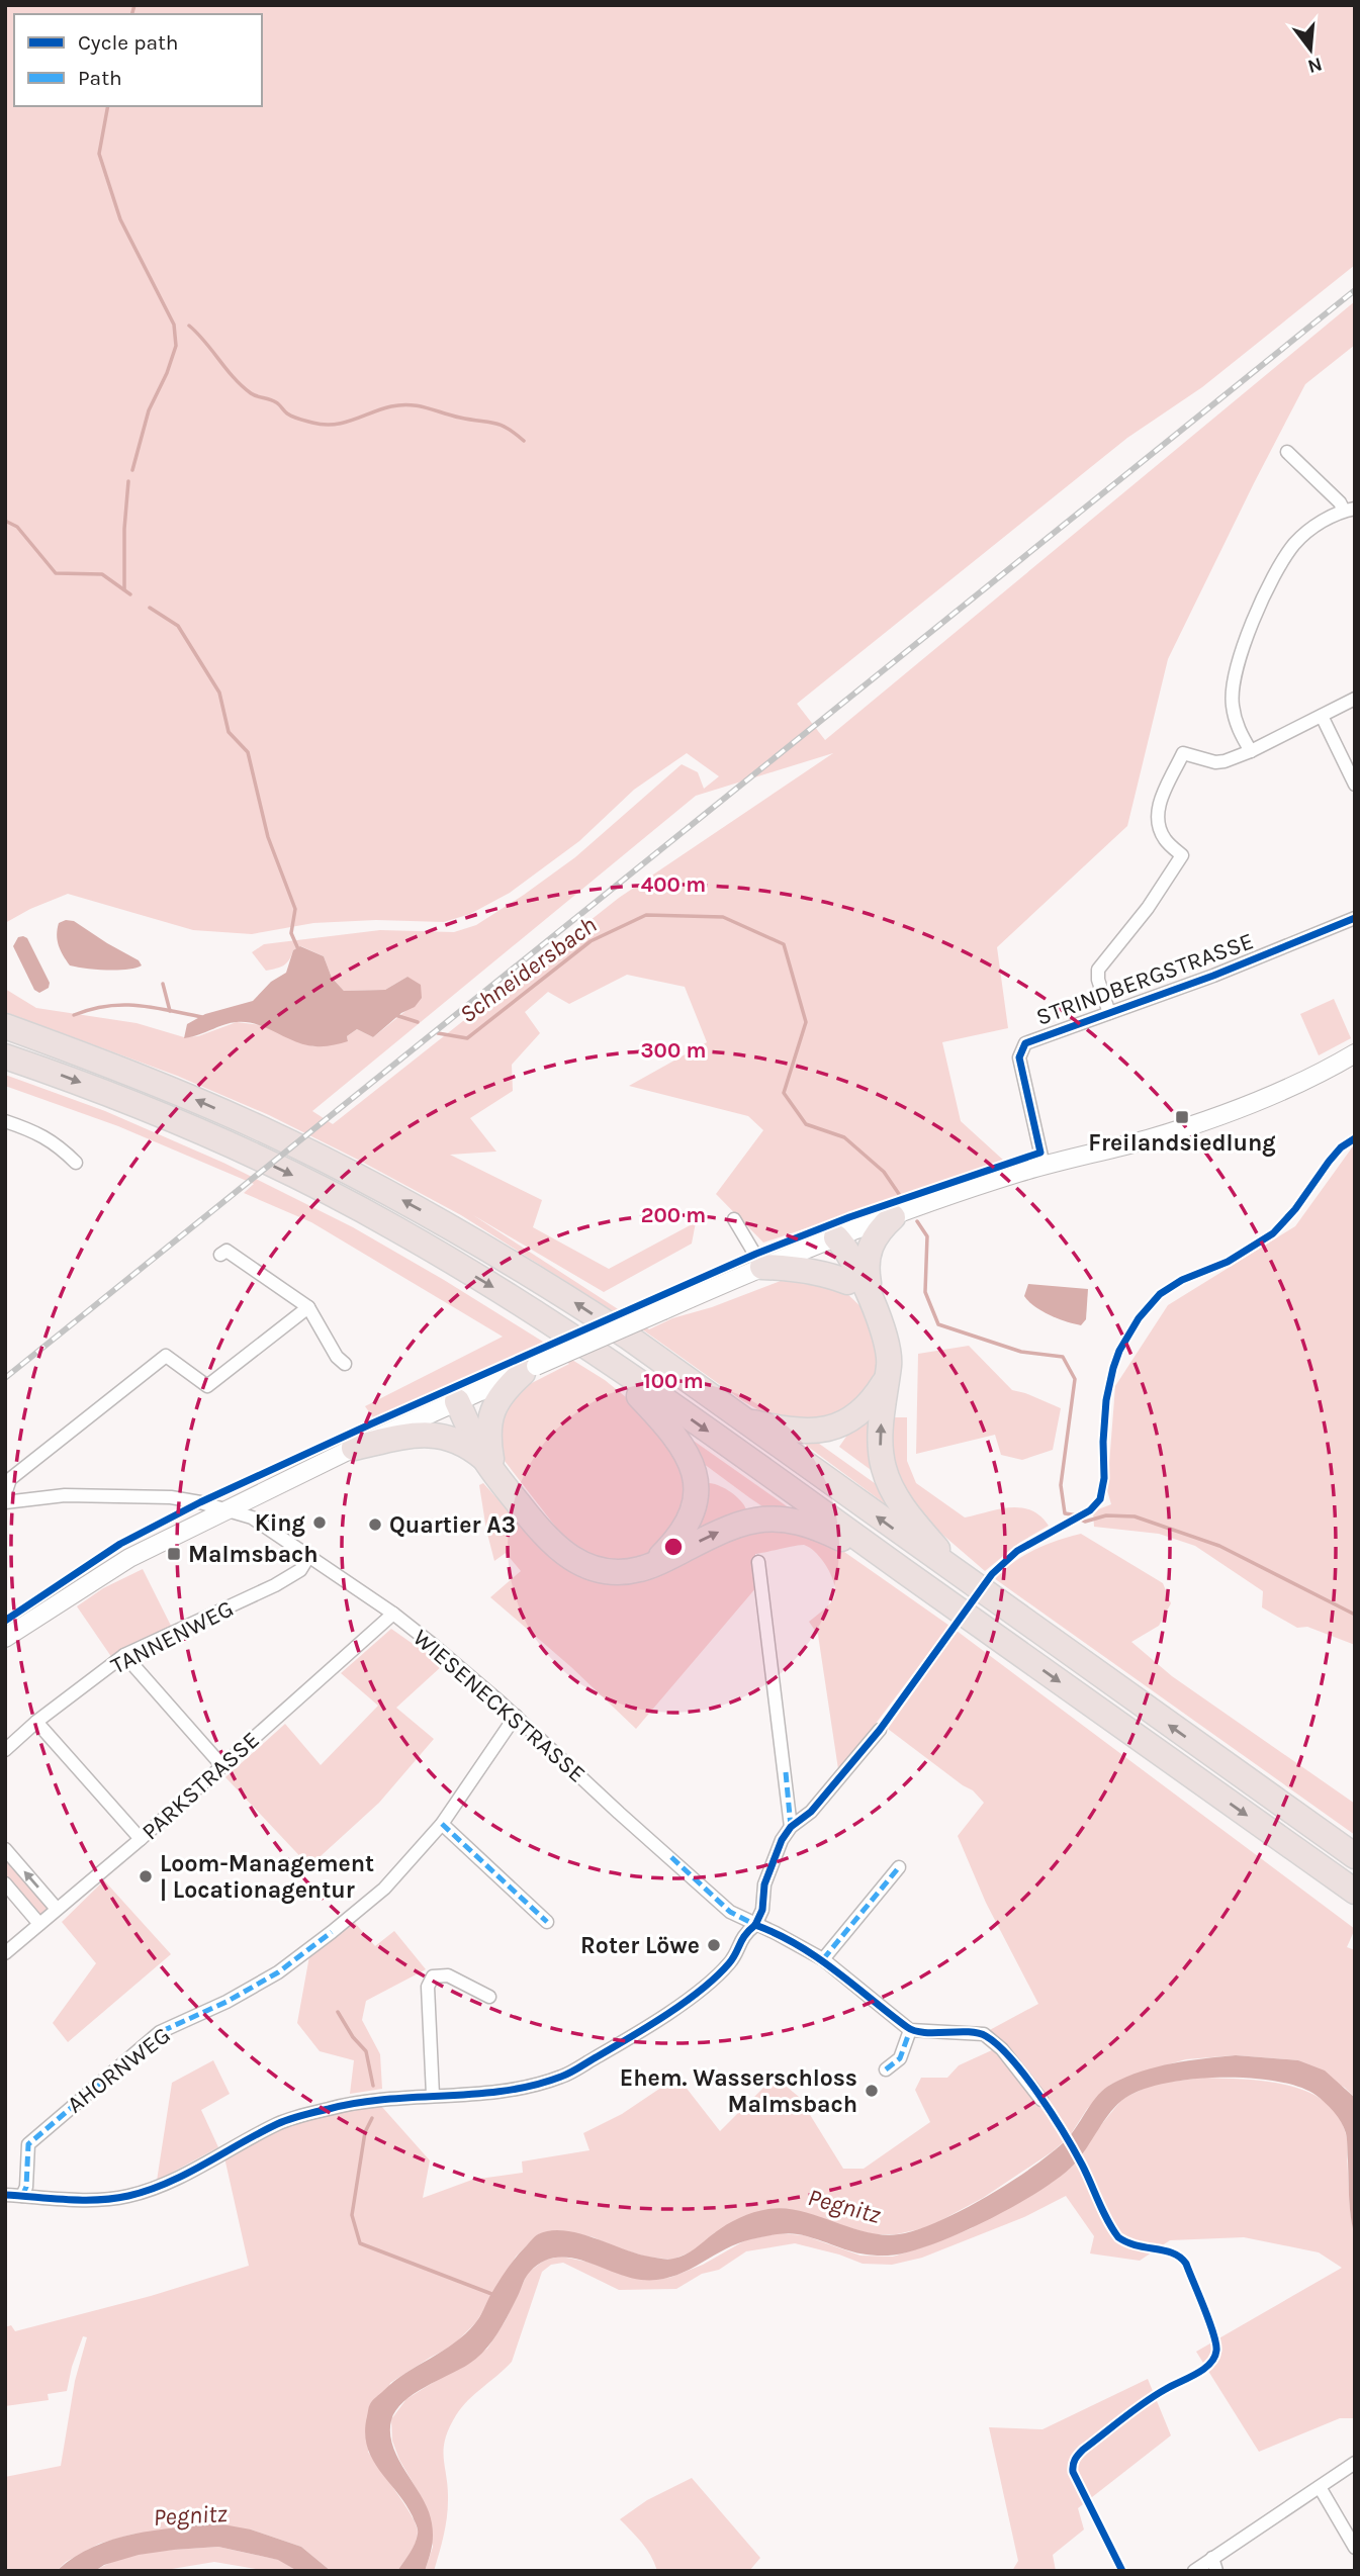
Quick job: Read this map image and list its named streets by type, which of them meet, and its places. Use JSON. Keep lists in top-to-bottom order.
{
  "streets": {
    "street": [
      "STRINDBERGSTRASSE",
      "TANNENWEG",
      "WIESENECKSTRASSE",
      "PARKSTRASSE",
      "AHORNWEG"
    ]
  },
  "crossings": [
    ["TANNENWEG", "WIESENECKSTRASSE"],
    ["WIESENECKSTRASSE", "PARKSTRASSE"],
    ["WIESENECKSTRASSE", "AHORNWEG"]
  ],
  "water": ["Schneidersbach", "Pegnitz"],
  "places": {
    "transit": ["Freilandsiedlung", "Malmsbach"],
    "other": [
      "King",
      "Quartier A3",
      "Loom-Management | Locationagentur",
      "Roter Löwe",
      "Ehem. Wasserschloss Malmsbach"
    ]
  },
  "legend": ["Cycle path", "Path"],
  "north": "bottom",
  "rings": [
    "400 m",
    "300 m",
    "200 m",
    "100 m"
  ]
}
